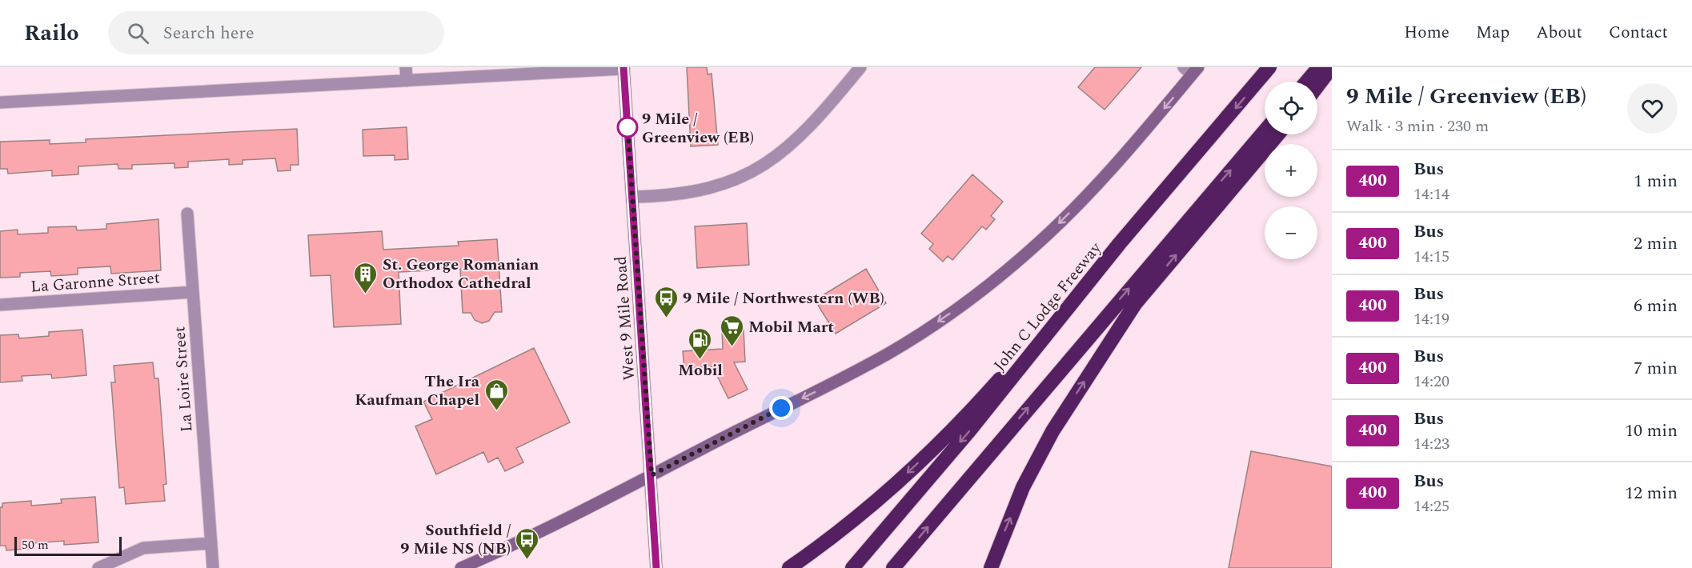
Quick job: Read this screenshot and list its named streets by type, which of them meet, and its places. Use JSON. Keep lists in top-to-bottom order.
{
  "streets": {
    "highway": ["John C Lodge Freeway"],
    "main road": ["West 9 Mile Road"],
    "street": ["La Garonne Street", "La Loire Street"]
  },
  "crossings": [
    ["La Garonne Street", "La Loire Street"]
  ],
  "places": {
    "other": ["9 Mile / Greenview (EB)"],
    "building": ["St. George Romanian Orthodox Cathedral"],
    "bus stop": ["9 Mile / Northwestern (WB)", "Southfield / 9 Mile NS (NB)"],
    "supermarket": ["Mobil Mart"],
    "fuel station": ["Mobil"],
    "shop": ["The Ira Kaufman Chapel"]
  },
  "lines": ["bus line 400"],
  "scale_bar": "50 m",
  "page": {
    "header": "Railo",
    "search": "Search here",
    "nav": [
      "Home",
      "Map",
      "About",
      "Contact"
    ],
    "heading": ["9 Mile / Greenview (EB)", "Walk · 3 min · 230 m"],
    "map_buttons": ["+", "−"],
    "list": [
      {
        "mark": "400",
        "name": "Bus",
        "note": "14:14",
        "value": "1 min"
      },
      {
        "mark": "400",
        "name": "Bus",
        "note": "14:15",
        "value": "2 min"
      },
      {
        "mark": "400",
        "name": "Bus",
        "note": "14:19",
        "value": "6 min"
      },
      {
        "mark": "400",
        "name": "Bus",
        "note": "14:20",
        "value": "7 min"
      },
      {
        "mark": "400",
        "name": "Bus",
        "note": "14:23",
        "value": "10 min"
      },
      {
        "mark": "400",
        "name": "Bus",
        "note": "14:25",
        "value": "12 min"
      }
    ],
    "scale": "50 m"
  }
}
